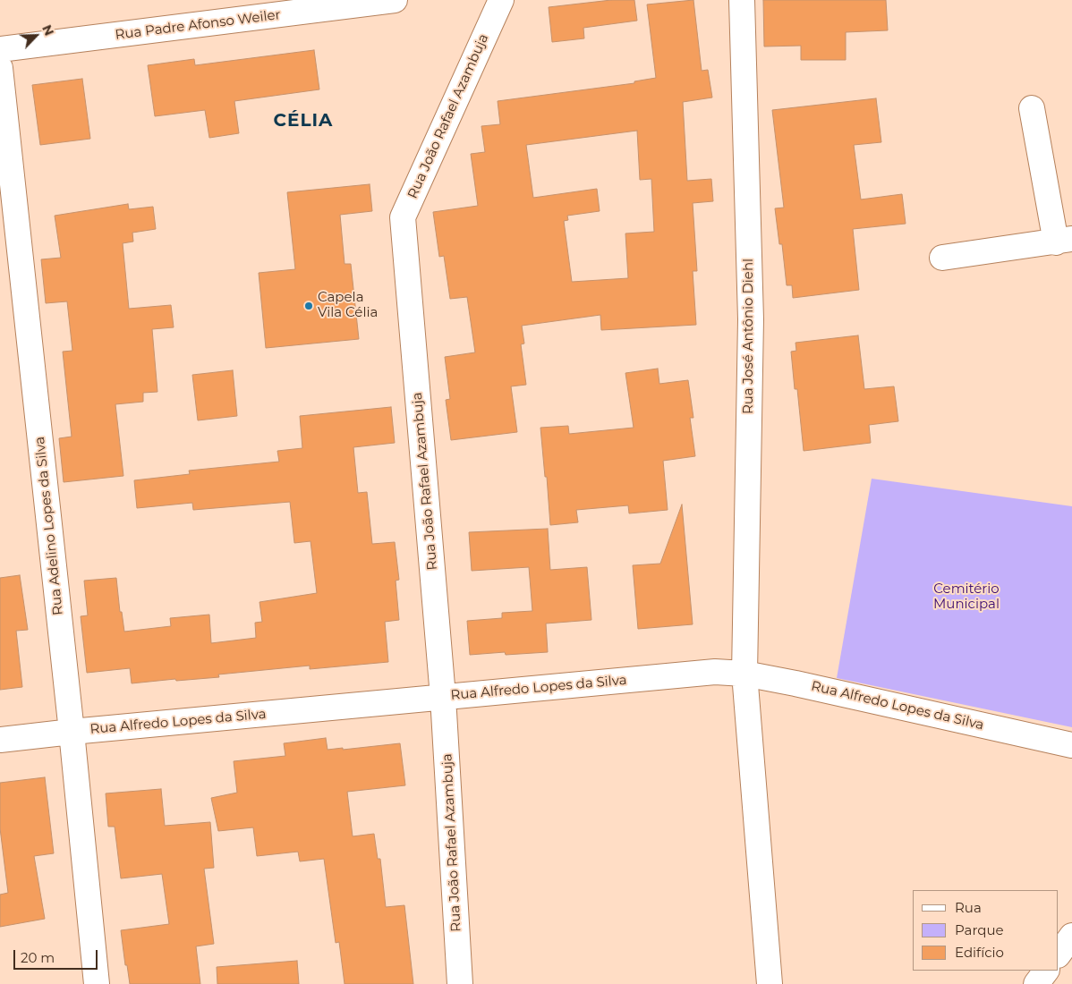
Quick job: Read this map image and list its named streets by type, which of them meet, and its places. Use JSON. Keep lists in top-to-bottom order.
{
  "streets": {
    "street": [
      "Rua Padre Afonso Weiler",
      "Rua João Rafael Azambuja",
      "Rua José Antônio Diehl",
      "Rua Adelino Lopes da Silva",
      "Rua Alfredo Lopes da Silva"
    ]
  },
  "crossings": [
    ["Rua João Rafael Azambuja", "Rua Alfredo Lopes da Silva"],
    ["Rua José Antônio Diehl", "Rua Alfredo Lopes da Silva"],
    ["Rua Adelino Lopes da Silva", "Rua Alfredo Lopes da Silva"]
  ],
  "districts": ["CÉLIA"],
  "parks": ["Cemitério Municipal"],
  "places": ["Capela Vila Célia"],
  "legend": ["Rua", "Parque", "Edifício"],
  "scale_bar": "20 m",
  "north": "top right"
}
